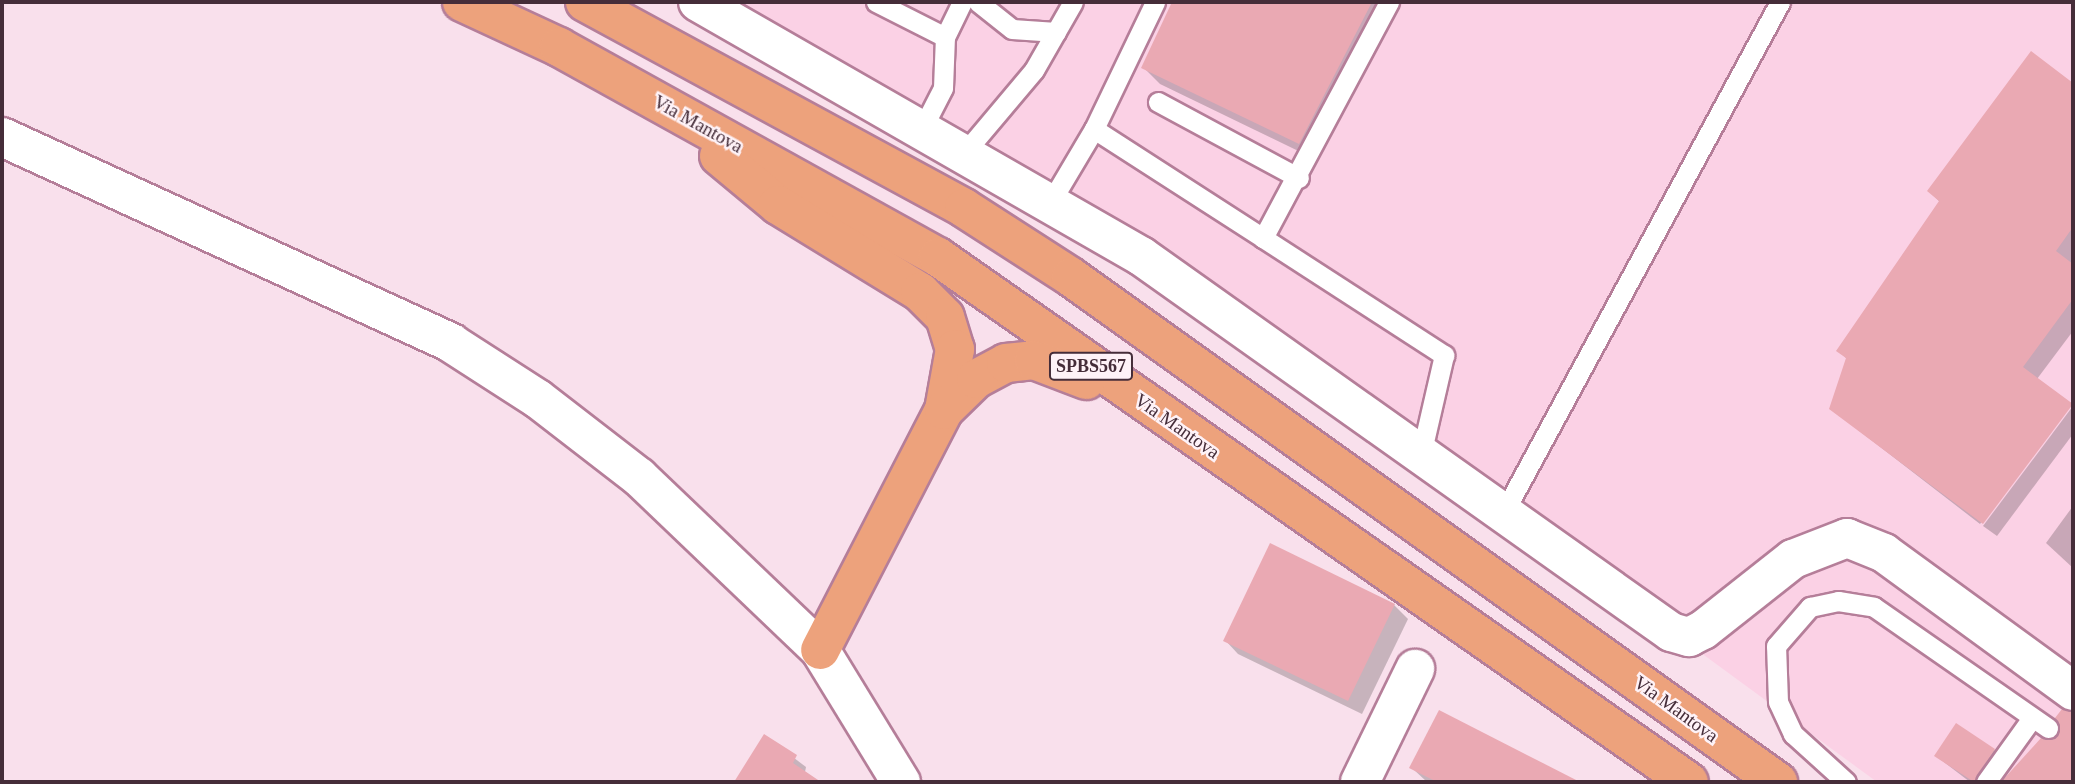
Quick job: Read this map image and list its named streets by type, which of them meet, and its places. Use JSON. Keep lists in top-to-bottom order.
{
  "streets": {
    "highway": ["Via Mantova", "SPBS567"]
  }
}
